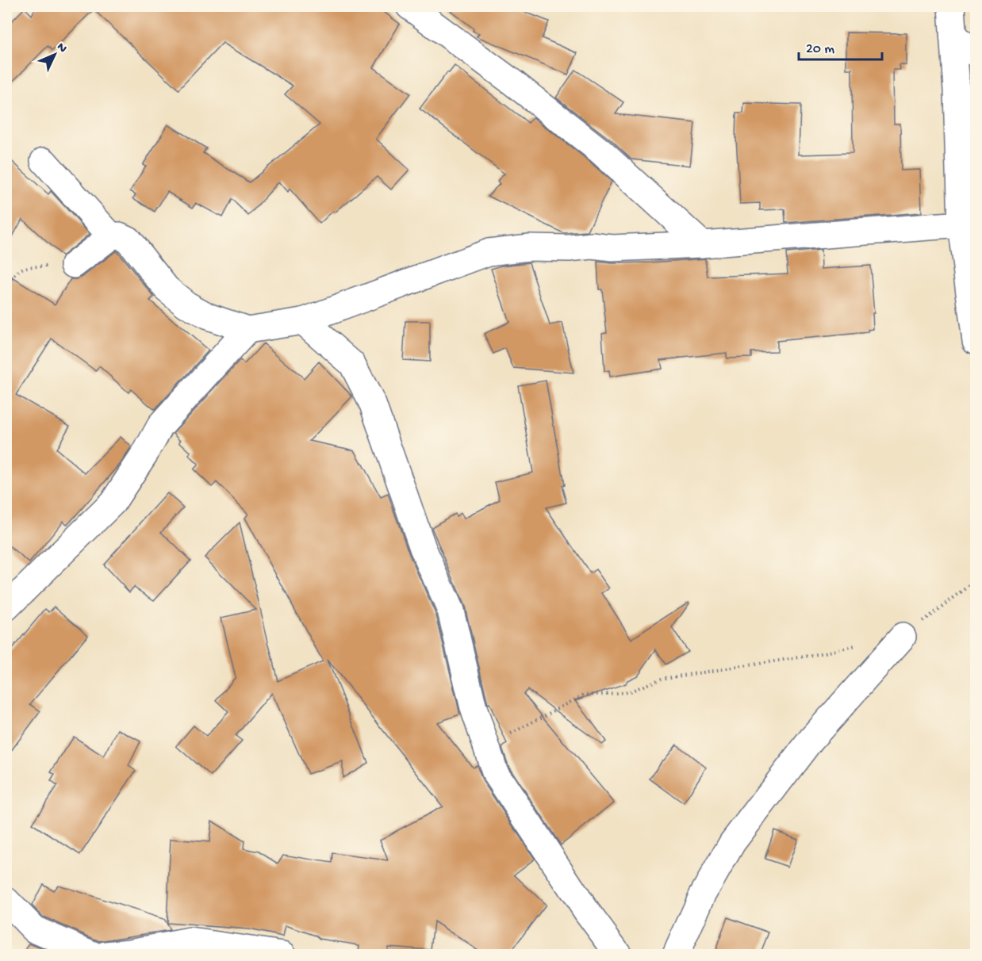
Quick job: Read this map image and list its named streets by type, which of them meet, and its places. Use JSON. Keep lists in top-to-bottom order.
{
  "scale_bar": "20 m",
  "north": "top right"
}
